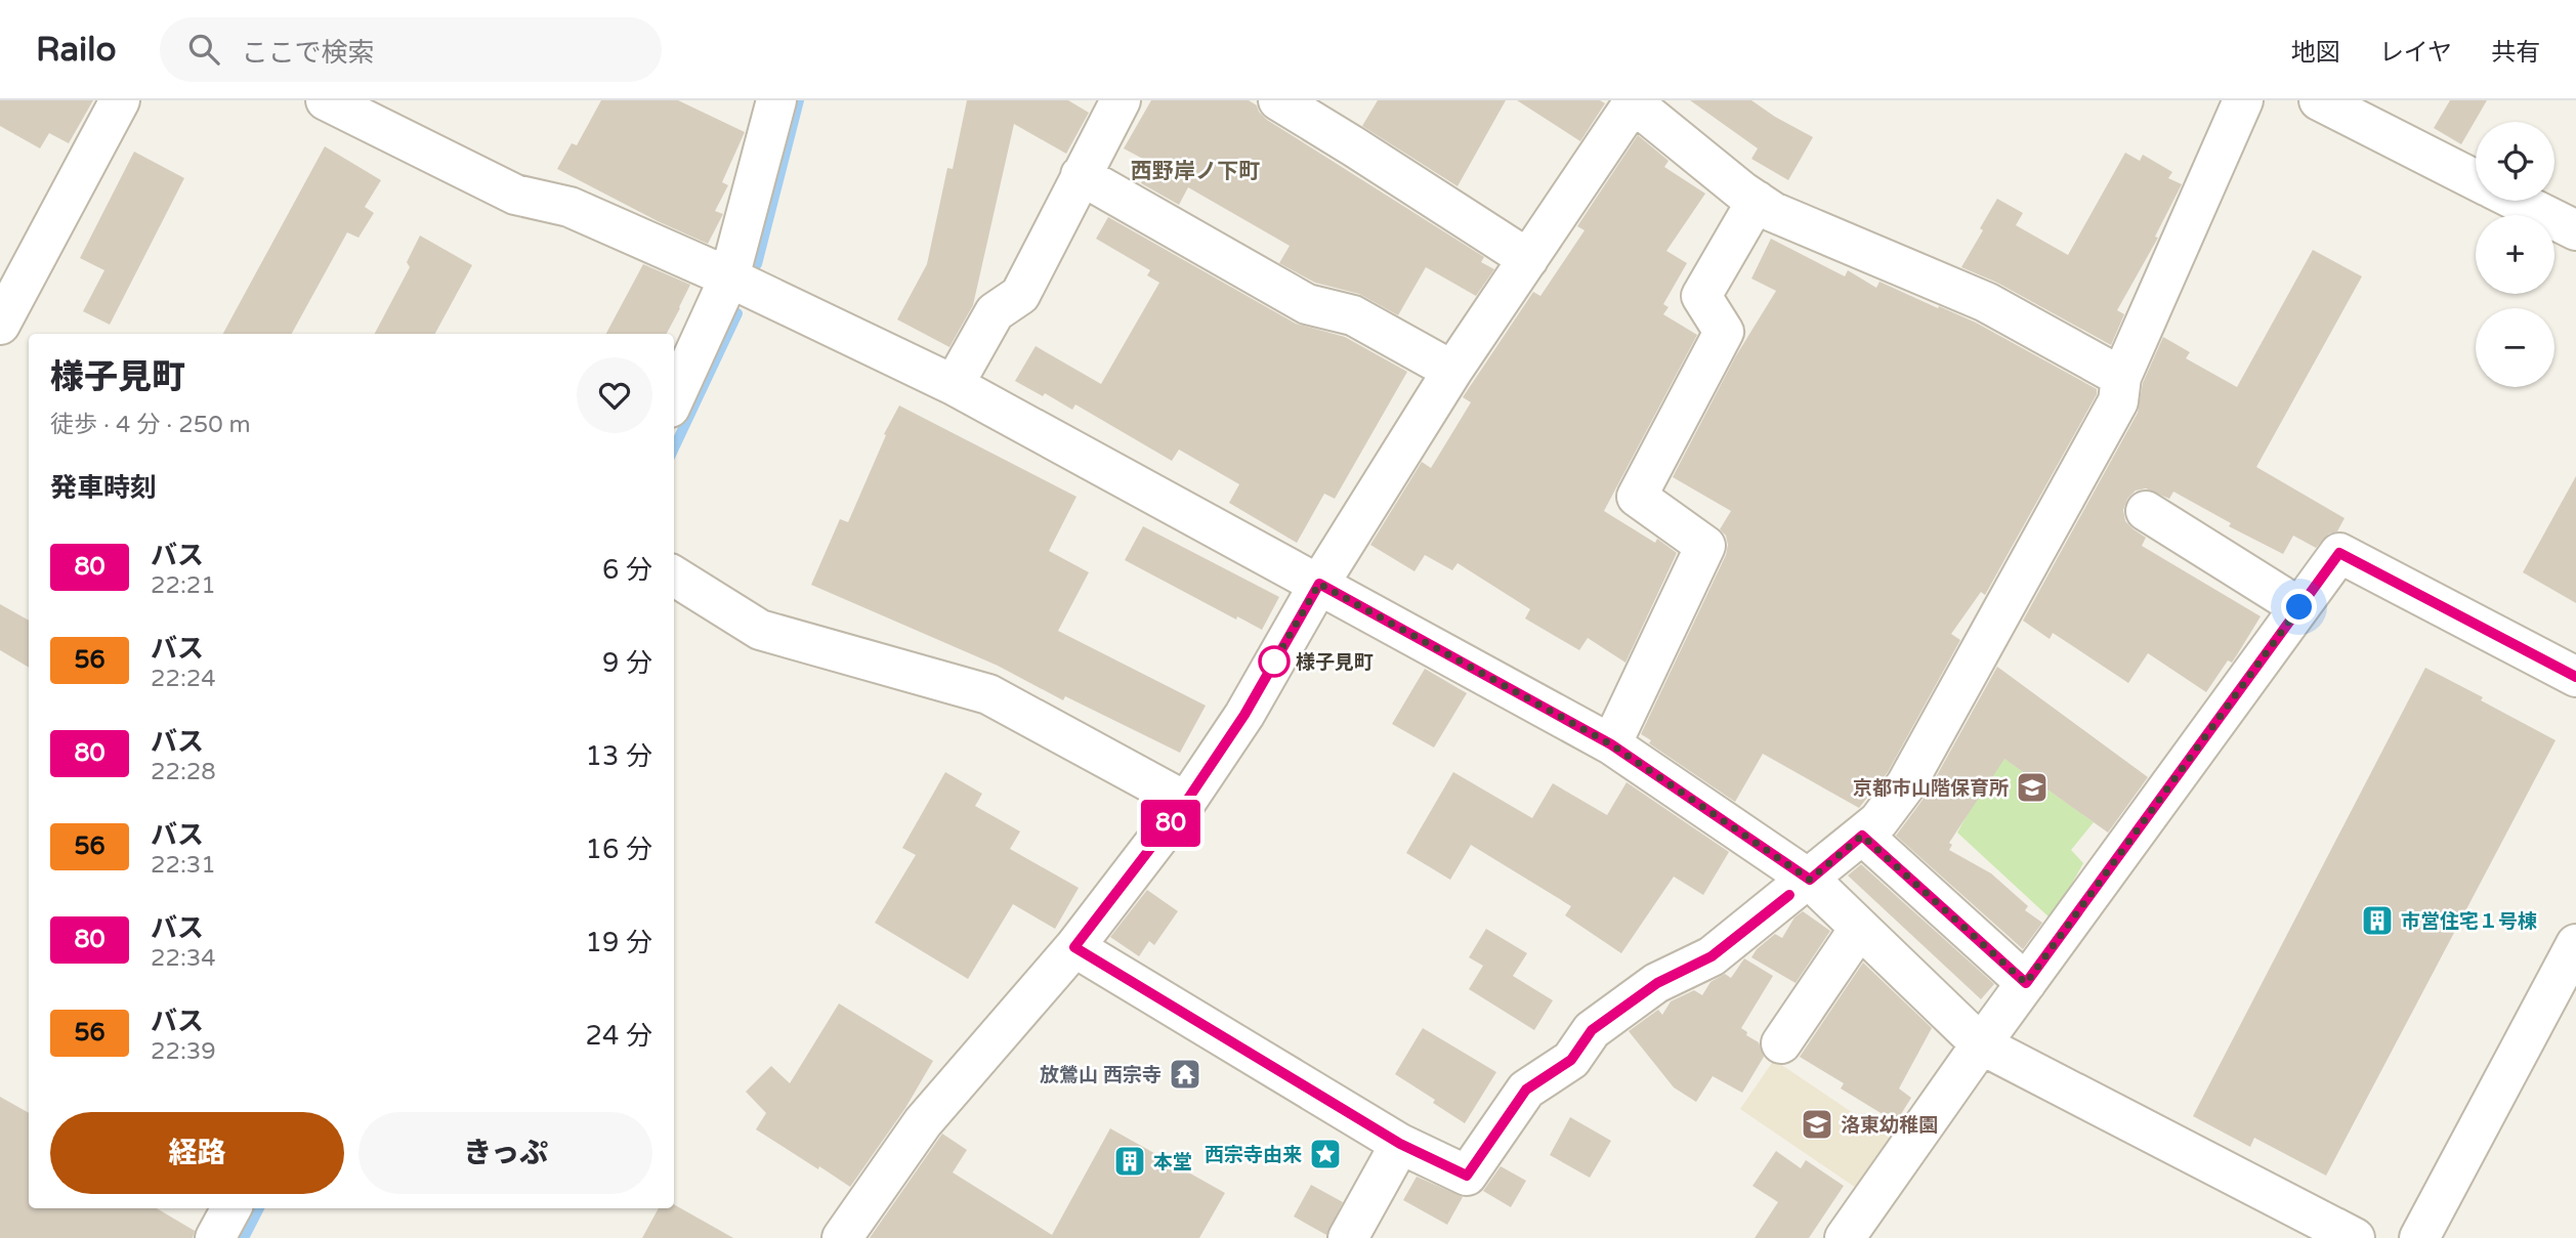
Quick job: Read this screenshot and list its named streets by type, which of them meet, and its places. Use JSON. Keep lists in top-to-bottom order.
{
  "districts": ["西野岸ノ下町"],
  "places": {
    "other": ["様子見町"],
    "school or university": ["京都市山階保育所", "洛東幼稚園"],
    "building": ["市営住宅１号棟", "本堂"],
    "temple": ["放鶯山 西宗寺"],
    "place": ["西宗寺由来"]
  },
  "lines": ["bus line 80"],
  "page": {
    "header": "Railo",
    "search": "ここで検索",
    "nav": ["地図", "レイヤ", "共有"],
    "on_map": "80",
    "map_buttons": ["+", "−"],
    "heading": [
      ["様子見町", "徒歩 · 4 分 · 250 m"],
      "発車時刻"
    ],
    "list": [
      {
        "mark": "80",
        "name": "バス",
        "note": "22:21",
        "value": "6 分"
      },
      {
        "mark": "56",
        "name": "バス",
        "note": "22:24",
        "value": "9 分"
      },
      {
        "mark": "80",
        "name": "バス",
        "note": "22:28",
        "value": "13 分"
      },
      {
        "mark": "56",
        "name": "バス",
        "note": "22:31",
        "value": "16 分"
      },
      {
        "mark": "80",
        "name": "バス",
        "note": "22:34",
        "value": "19 分"
      },
      {
        "mark": "56",
        "name": "バス",
        "note": "22:39",
        "value": "24 分"
      }
    ],
    "buttons": ["経路", "きっぷ"]
  }
}
